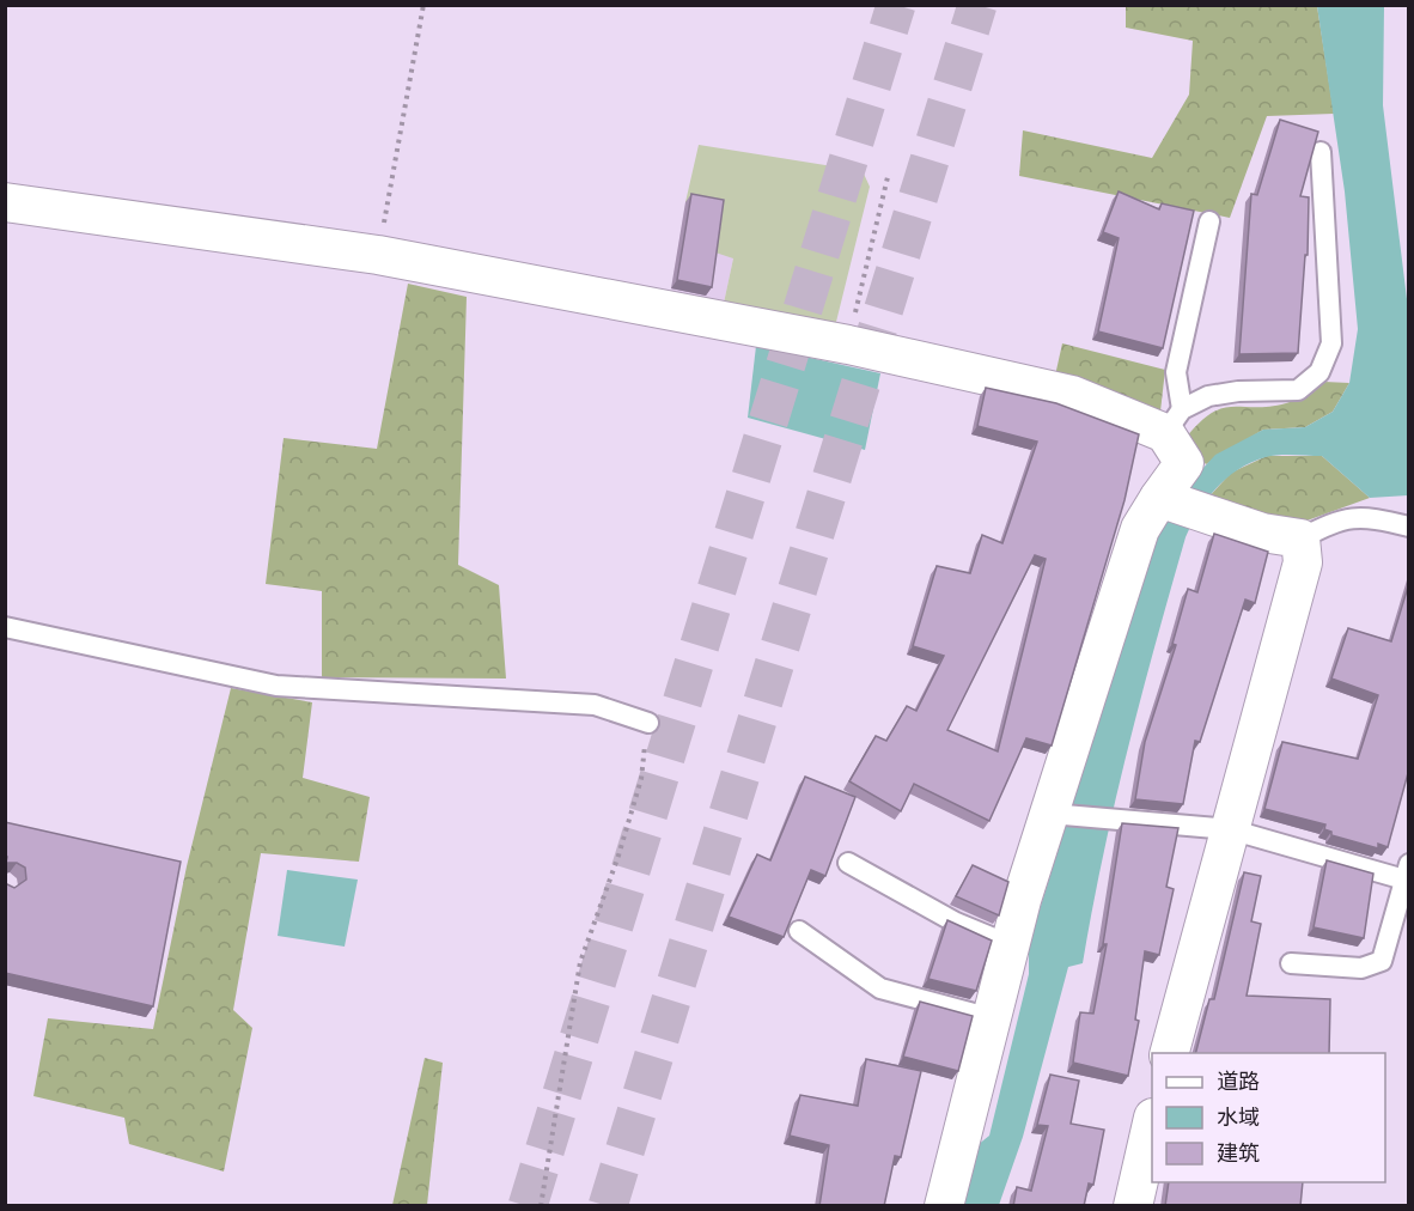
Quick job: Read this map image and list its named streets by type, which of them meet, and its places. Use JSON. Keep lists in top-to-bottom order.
{
  "legend": ["道路", "水域", "建筑"]
}
